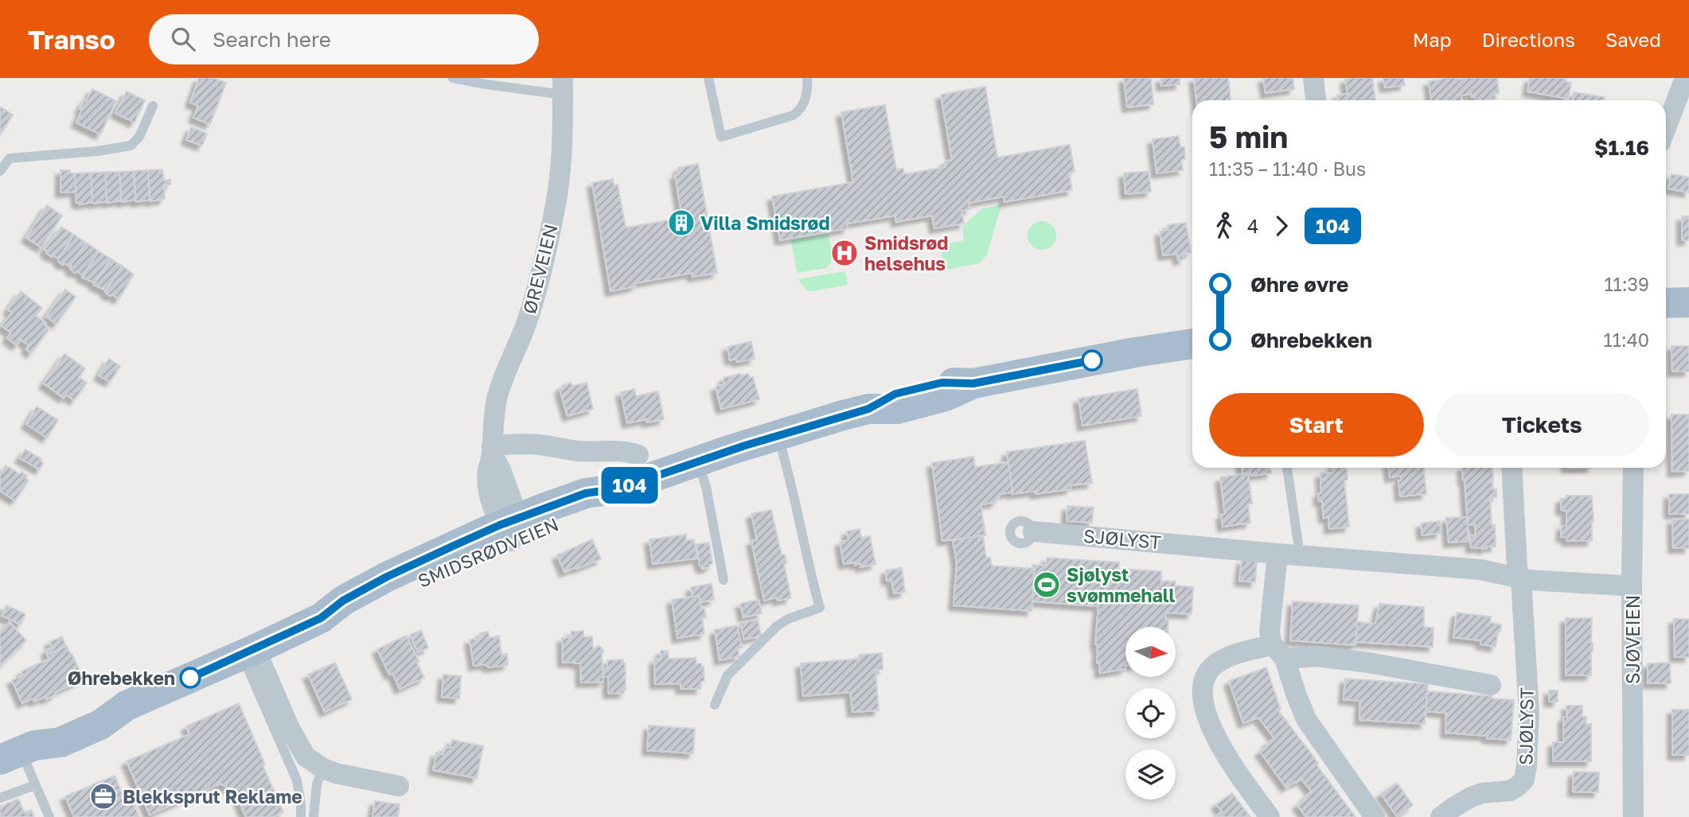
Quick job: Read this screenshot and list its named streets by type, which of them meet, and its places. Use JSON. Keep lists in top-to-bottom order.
{
  "streets": {
    "main road": ["SMIDSRØDVEIEN"],
    "street": ["ØREVEIEN", "SJØLYST", "SJØVEIEN"]
  },
  "crossings": [
    ["SJØLYST", "SJØVEIEN"]
  ],
  "places": {
    "building": ["Villa Smidsrød"],
    "hospital": ["Smidsrød helsehus"],
    "sports": ["Sjølyst svømmehall"],
    "other": ["Øhrebekken"],
    "office": ["Blekksprut Reklame"]
  },
  "lines": ["bus line 104"],
  "north": "right",
  "page": {
    "header": "Transo",
    "search": "Search here",
    "nav": ["Map", "Directions", "Saved"],
    "on_map": "104",
    "heading": ["5 min", "11:35 – 11:40 · Bus", "$1.16"],
    "legs": ["4", "104"],
    "list": [
      {
        "name": "Øhre øvre",
        "value": "11:39"
      },
      {
        "name": "Øhrebekken",
        "value": "11:40"
      }
    ],
    "buttons": ["Start", "Tickets"]
  }
}
